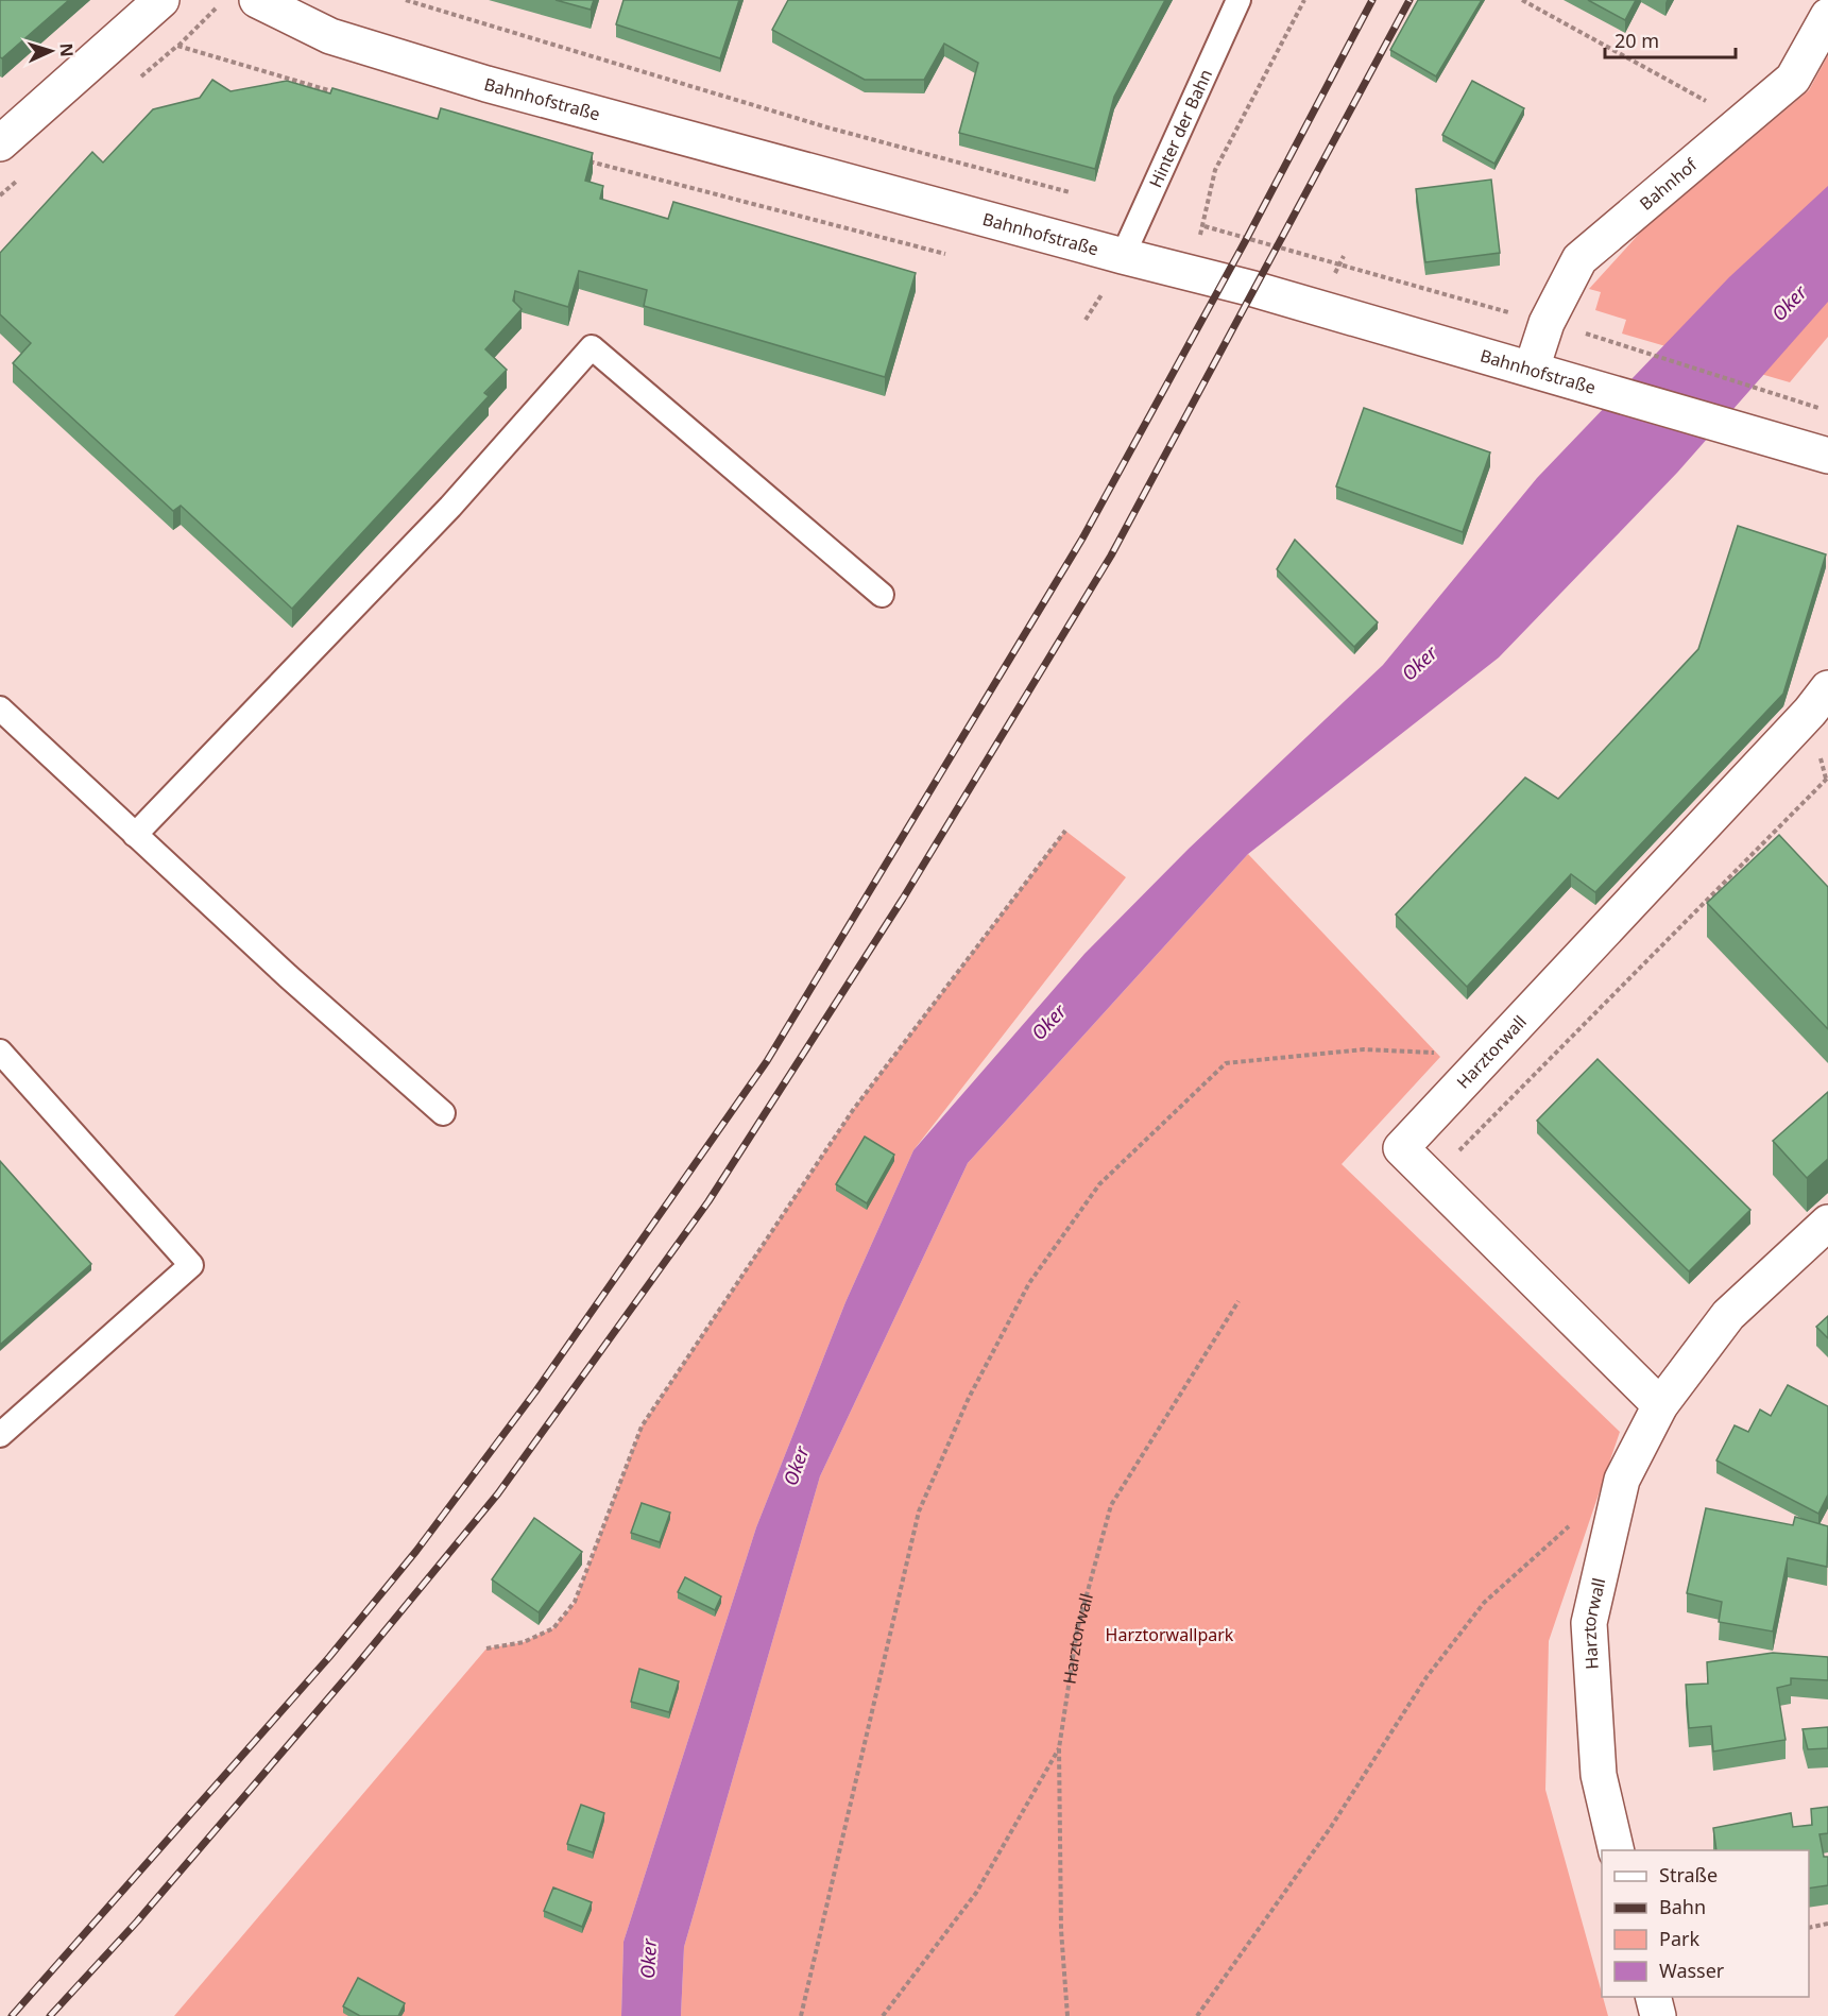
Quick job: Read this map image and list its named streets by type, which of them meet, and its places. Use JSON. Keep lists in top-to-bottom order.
{
  "streets": {
    "street": ["Bahnhofstraße", "Bahnhof", "Harztorwall"],
    "lane": ["Hinter der Bahn"]
  },
  "crossings": [
    ["Bahnhofstraße", "Hinter der Bahn"],
    ["Bahnhofstraße", "Bahnhof"]
  ],
  "water": ["Oker"],
  "parks": ["Harztorwallpark"],
  "legend": [
    "Straße",
    "Bahn",
    "Park",
    "Wasser"
  ],
  "scale_bar": "20 m",
  "north": "right"
}
